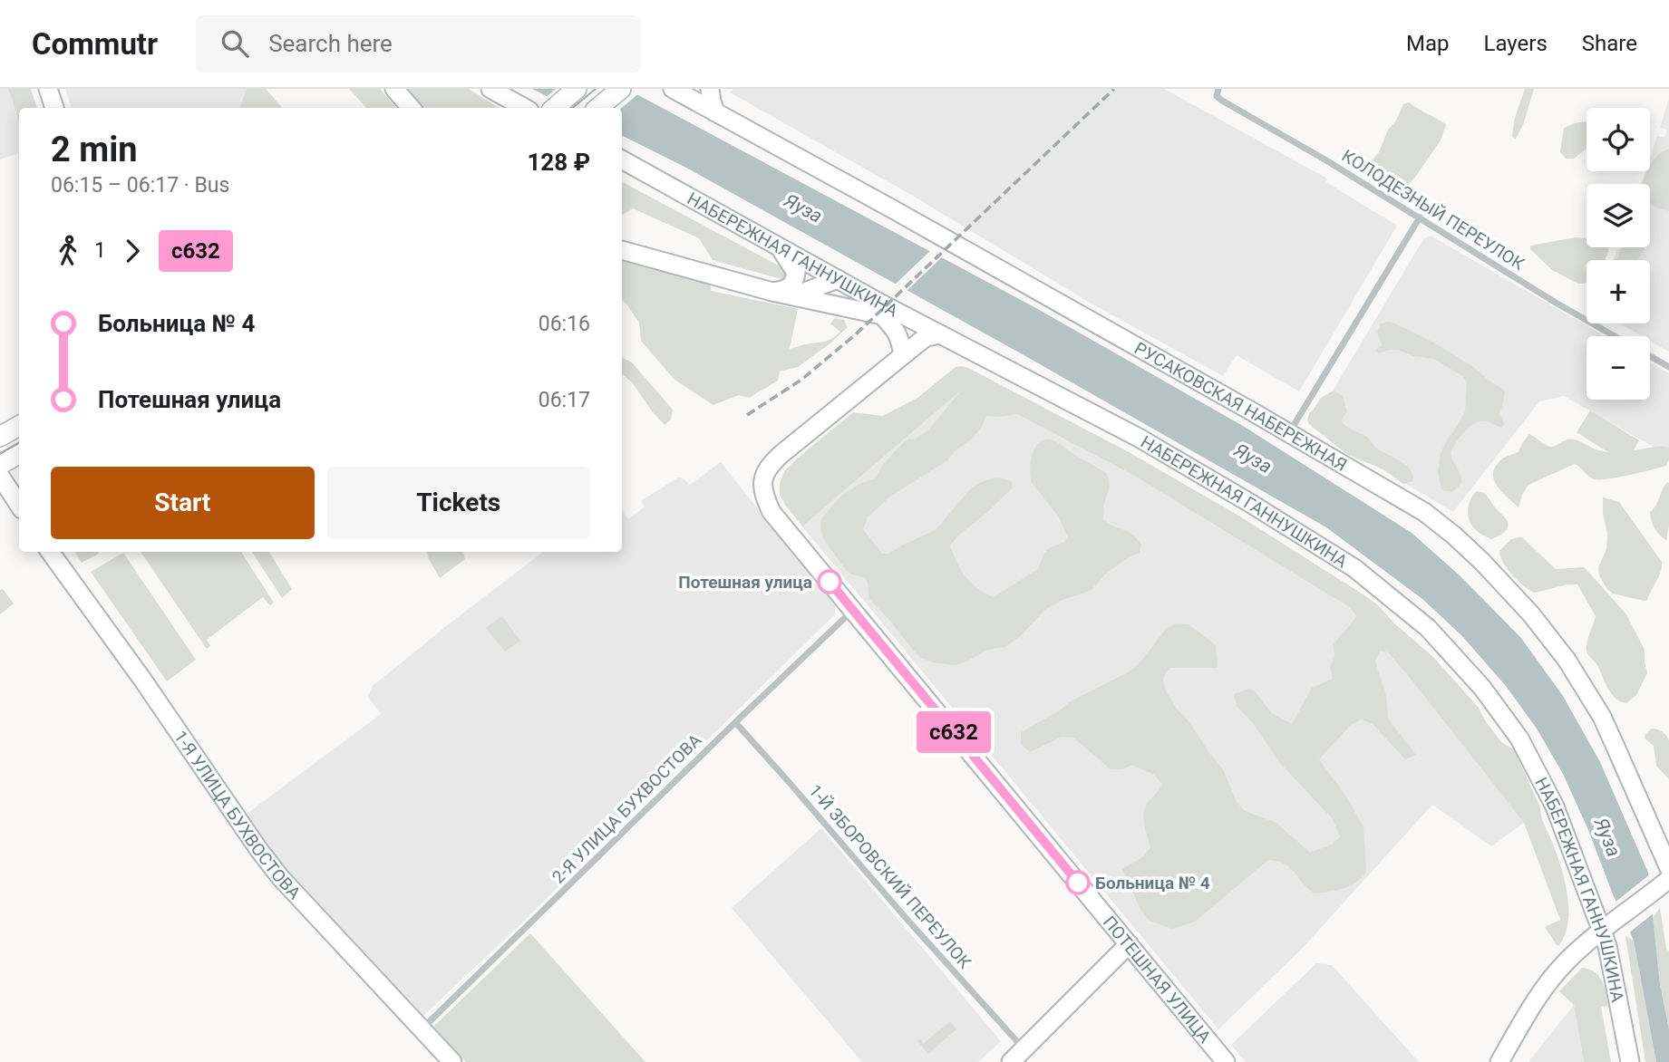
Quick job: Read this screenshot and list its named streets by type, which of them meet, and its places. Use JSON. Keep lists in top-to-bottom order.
{
  "streets": {
    "main road": [
      "НАБЕРЕЖНАЯ ГАННУШКИНА",
      "РУСАКОВСКАЯ НАБЕРЕЖНАЯ",
      "1-Я УЛИЦА БУХВОСТОВА",
      "ПОТЕШНАЯ УЛИЦА"
    ],
    "street": ["КОЛОДЕЗНЫЙ ПЕРЕУЛОК", "2-Я УЛИЦА БУХВОСТОВА", "1-Й ЗБОРОВСКИЙ ПЕРЕУЛОК"]
  },
  "crossings": [
    ["НАБЕРЕЖНАЯ ГАННУШКИНА", "ПОТЕШНАЯ УЛИЦА"],
    ["2-Я УЛИЦА БУХВОСТОВА", "1-Я УЛИЦА БУХВОСТОВА"],
    ["2-Я УЛИЦА БУХВОСТОВА", "1-Й ЗБОРОВСКИЙ ПЕРЕУЛОК"],
    ["2-Я УЛИЦА БУХВОСТОВА", "ПОТЕШНАЯ УЛИЦА"]
  ],
  "water": ["Яуза"],
  "places": ["Потешная улица", "Больница № 4"],
  "lines": ["bus line с632"],
  "page": {
    "header": "Commutr",
    "search": "Search here",
    "nav": ["Map", "Layers", "Share"],
    "on_map": "с632",
    "map_buttons": ["+", "−"],
    "heading": ["2 min", "06:15 – 06:17 · Bus", "128 ₽"],
    "legs": ["1", "с632"],
    "list": [
      {
        "name": "Больница № 4",
        "value": "06:16"
      },
      {
        "name": "Потешная улица",
        "value": "06:17"
      }
    ],
    "buttons": ["Start", "Tickets"]
  }
}
